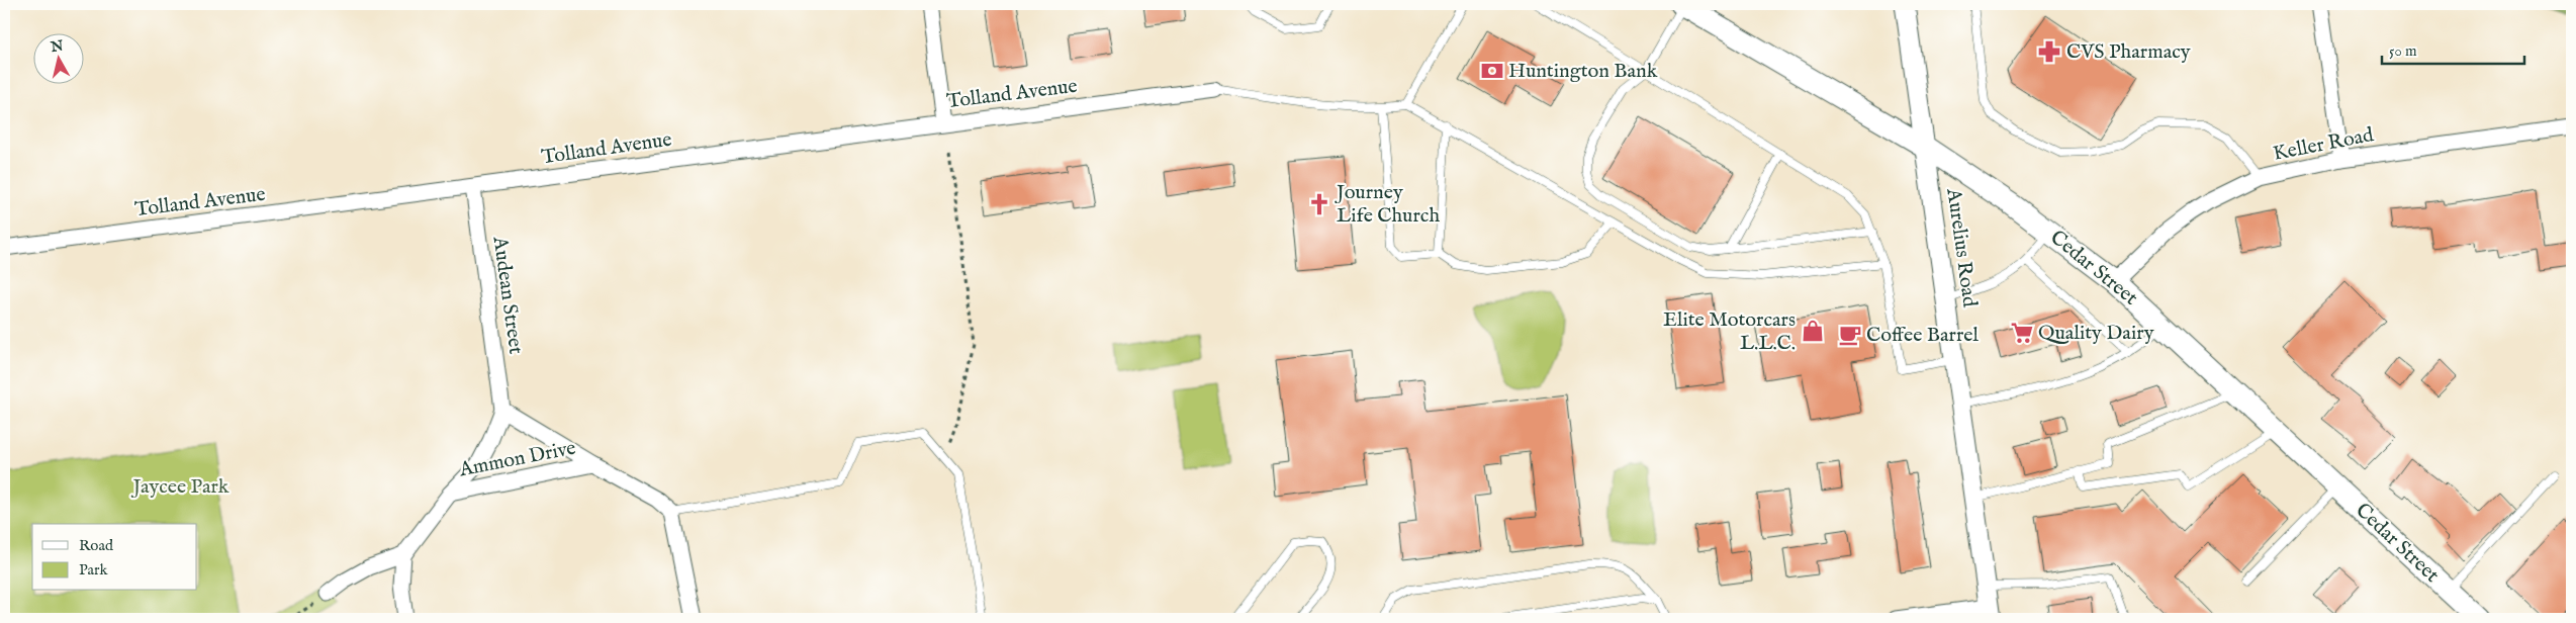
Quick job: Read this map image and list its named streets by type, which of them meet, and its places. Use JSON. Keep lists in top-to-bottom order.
{
  "streets": {
    "main road": ["Cedar Street"],
    "street": [
      "Tolland Avenue",
      "Keller Road",
      "Aurelius Road",
      "Audean Street",
      "Ammon Drive"
    ]
  },
  "crossings": [
    ["Tolland Avenue", "Audean Street"],
    ["Keller Road", "Cedar Street"],
    ["Aurelius Road", "Cedar Street"],
    ["Audean Street", "Ammon Drive"]
  ],
  "parks": ["Jaycee Park"],
  "places": {
    "pharmacy": ["CVS Pharmacy"],
    "bank": ["Huntington Bank"],
    "church": ["Journey Life Church"],
    "shop": ["Elite Motorcars L.L.C."],
    "supermarket": ["Quality Dairy"],
    "cafe": ["Coffee Barrel"]
  },
  "legend": ["Road", "Park"],
  "scale_bar": "50 m",
  "north": "top"
}
